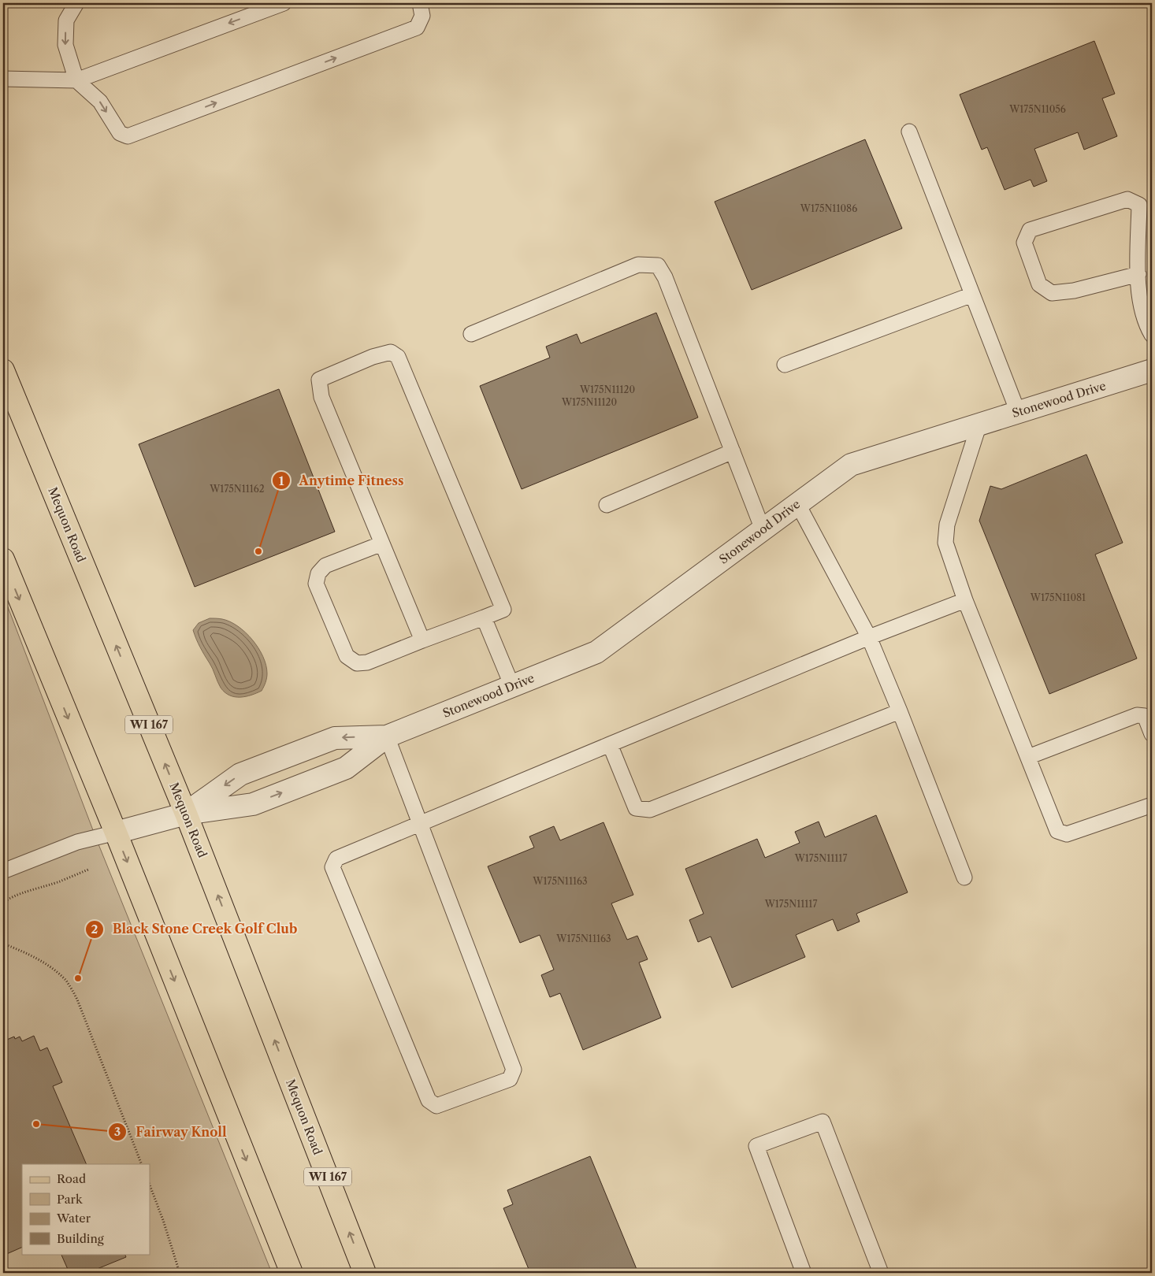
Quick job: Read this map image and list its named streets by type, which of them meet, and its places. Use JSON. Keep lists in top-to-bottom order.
{
  "streets": {
    "main road": ["Mequon Road", "WI 167"],
    "street": ["Stonewood Drive"]
  },
  "crossings": [
    ["Stonewood Drive", "Mequon Road"]
  ],
  "places": ["Anytime Fitness", "Black Stone Creek Golf Club", "Fairway Knoll"],
  "house_numbers": [
    "W175N11056",
    "W175N11086",
    "W175N11120",
    "W175N11120",
    "W175N11162",
    "W175N11081",
    "W175N11117",
    "W175N11163",
    "W175N11117",
    "W175N11163"
  ],
  "legend": [
    "Road",
    "Park",
    "Water",
    "Building"
  ]
}
